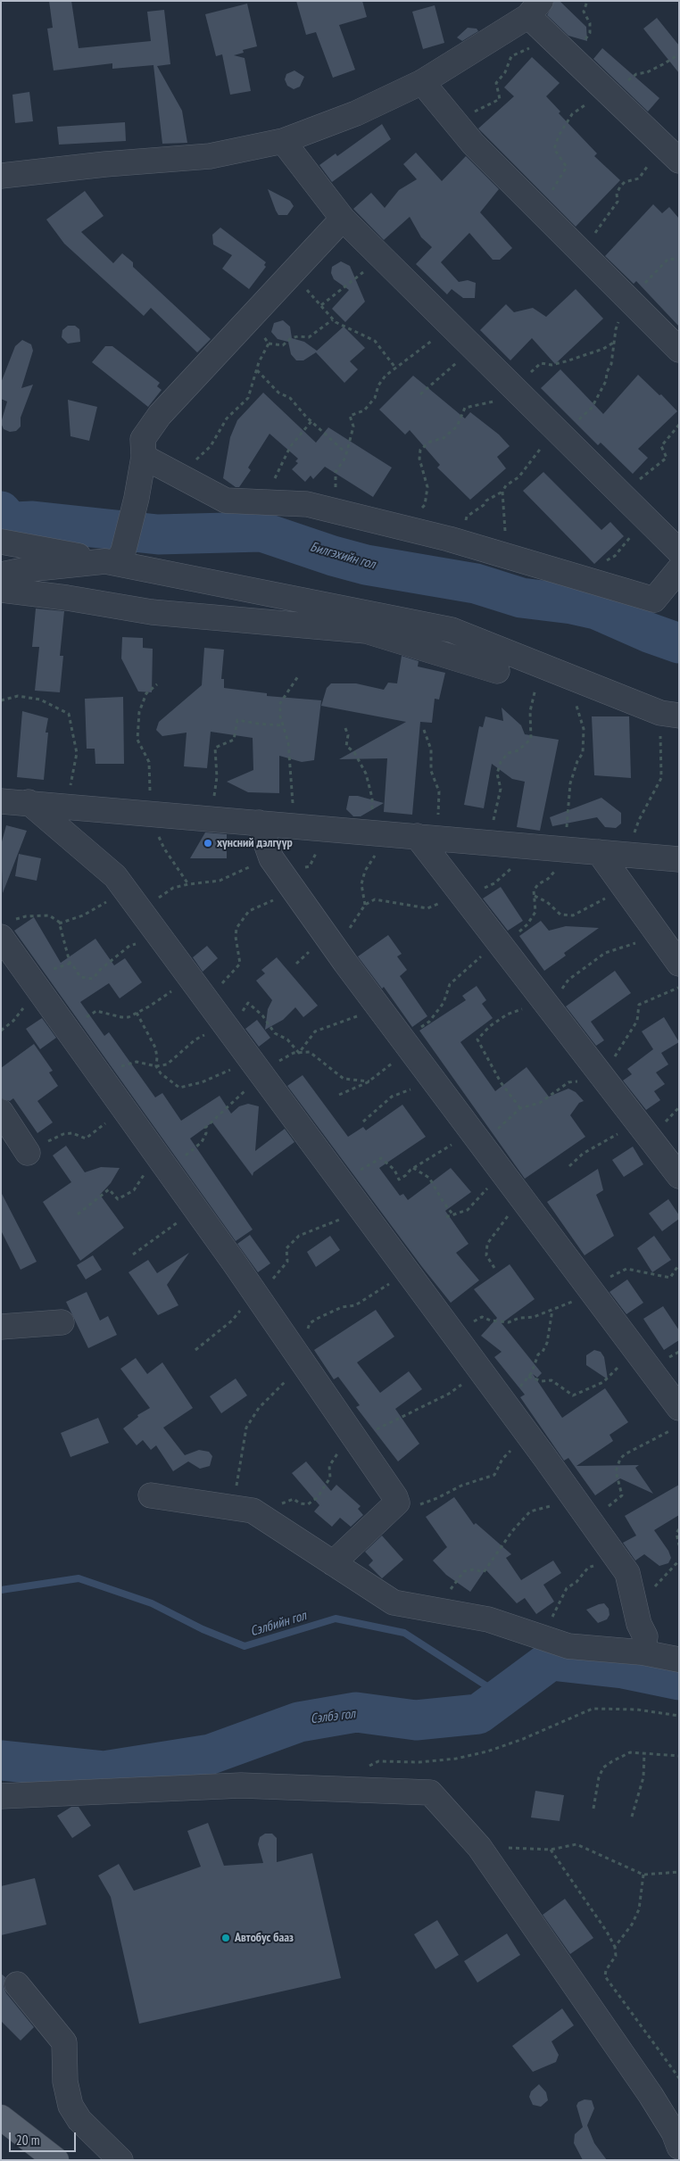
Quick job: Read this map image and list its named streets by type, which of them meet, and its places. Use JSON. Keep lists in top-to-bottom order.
{
  "water": ["Билгэхийн гол", "Сэлбийн гол", "Сэлбэ гол"],
  "places": ["хүнсний дэлгүүр", "Автобус бааз"],
  "scale_bar": "20 m"
}
